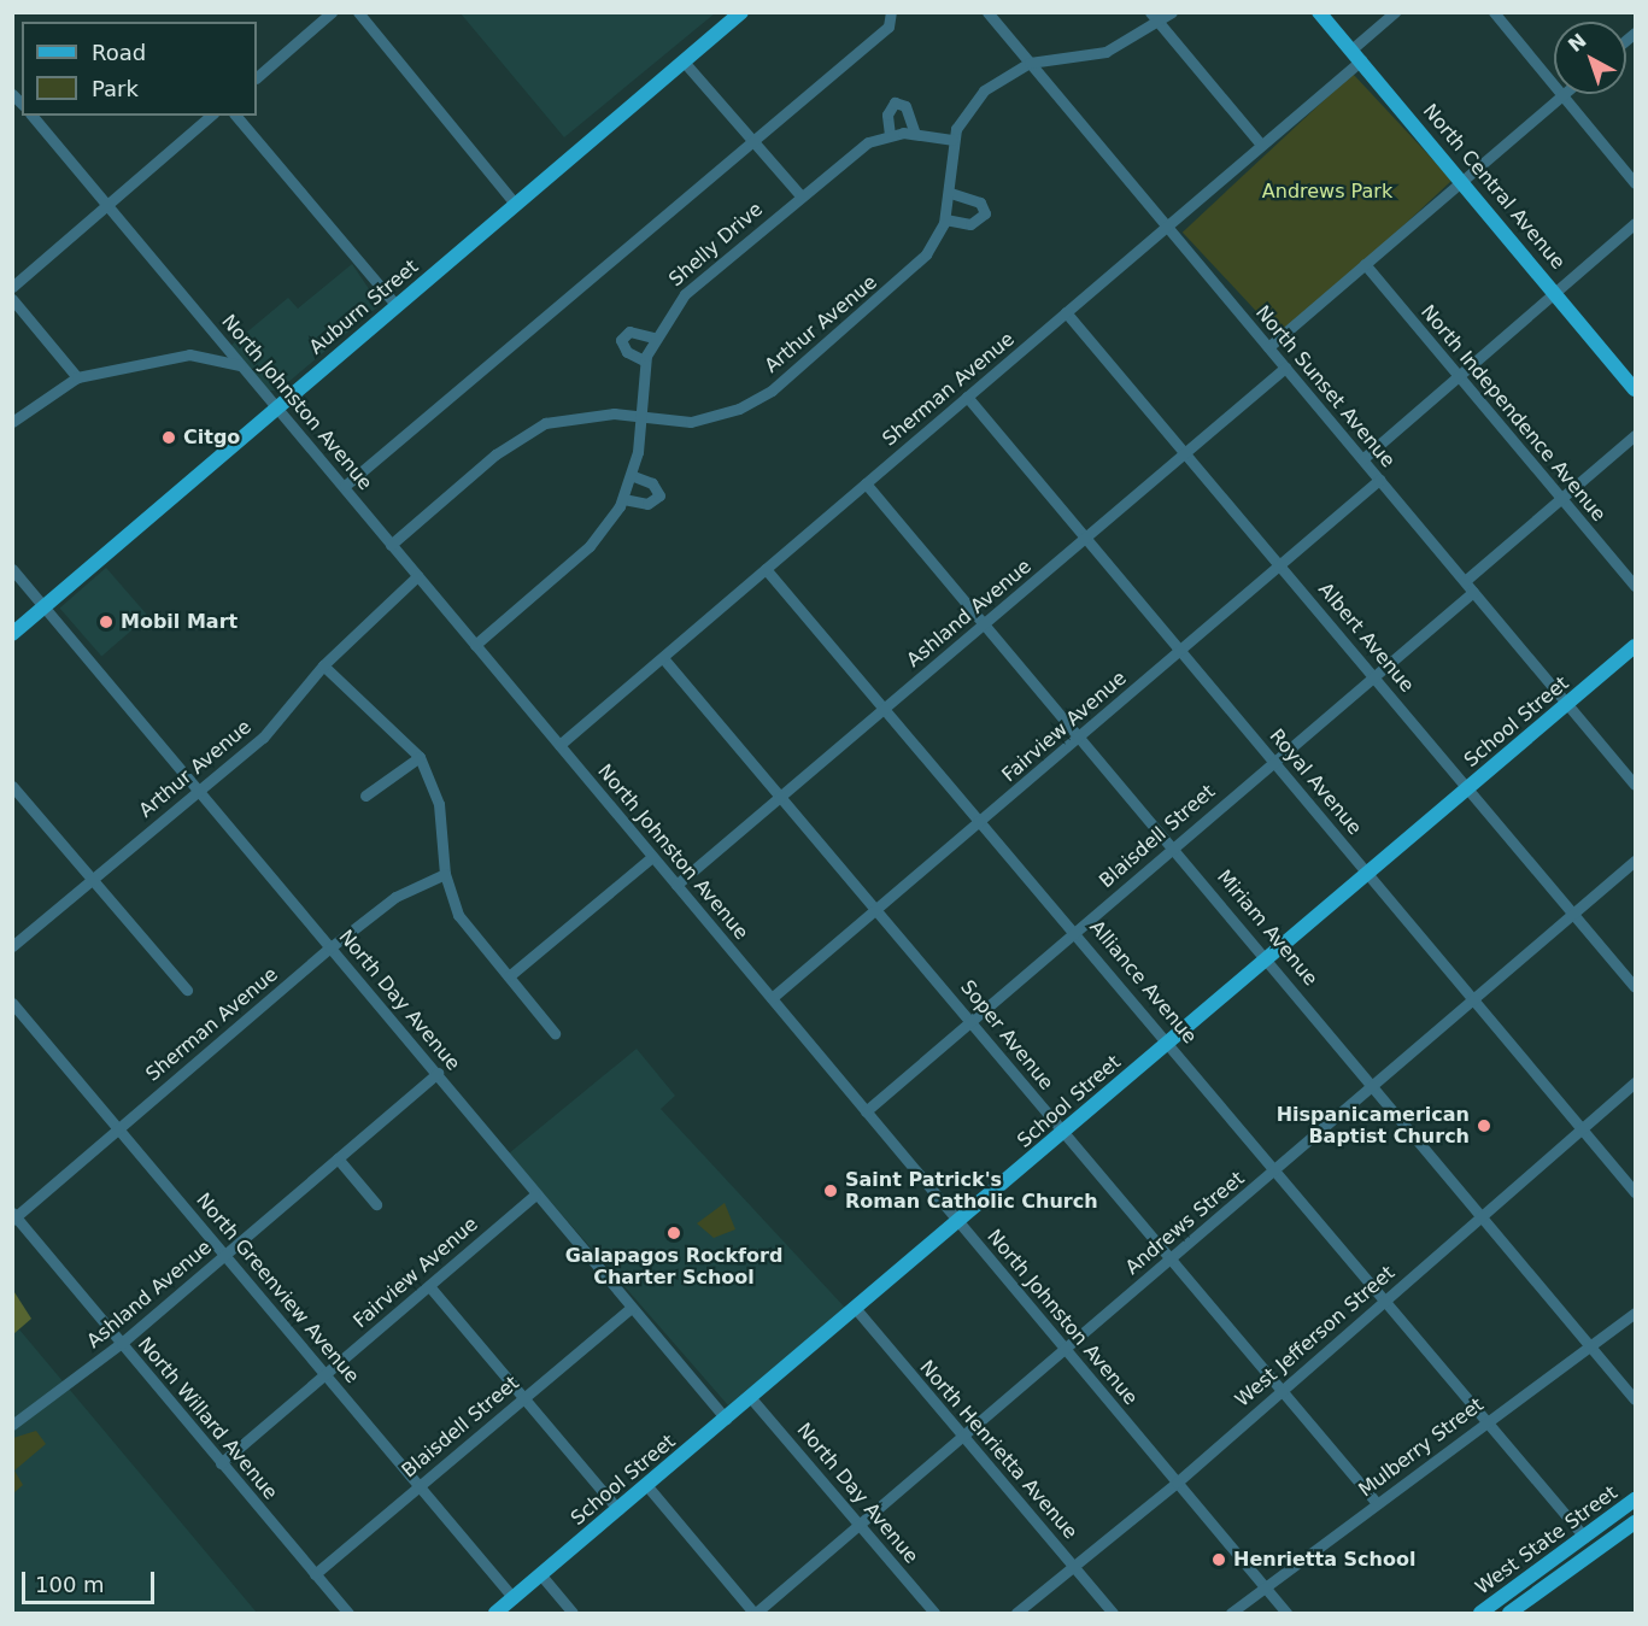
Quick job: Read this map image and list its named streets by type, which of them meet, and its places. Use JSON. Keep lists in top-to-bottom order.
{
  "streets": {
    "main road": [
      "North Central Avenue",
      "Auburn Street",
      "School Street",
      "West State Street"
    ],
    "street": [
      "Shelly Drive",
      "Arthur Avenue",
      "North Sunset Avenue",
      "Sherman Avenue",
      "North Johnston Avenue",
      "North Independence Avenue",
      "Ashland Avenue",
      "Albert Avenue",
      "Fairview Avenue",
      "Royal Avenue",
      "Blaisdell Street",
      "Miriam Avenue",
      "Alliance Avenue",
      "North Day Avenue",
      "Soper Avenue",
      "Andrews Street",
      "North Greenview Avenue",
      "West Jefferson Street",
      "North Willard Avenue",
      "Mulberry Street",
      "North Henrietta Avenue"
    ]
  },
  "crossings": [
    ["North Central Avenue", "Sherman Avenue"],
    ["Shelly Drive", "Arthur Avenue"],
    ["Shelly Drive", "North Johnston Avenue"],
    ["Auburn Street", "North Johnston Avenue"],
    ["Auburn Street", "North Day Avenue"],
    ["Arthur Avenue", "North Sunset Avenue"],
    ["Arthur Avenue", "North Johnston Avenue"],
    ["Arthur Avenue", "North Day Avenue"],
    ["North Sunset Avenue", "Sherman Avenue"],
    ["North Sunset Avenue", "Ashland Avenue"],
    ["North Sunset Avenue", "School Street"],
    ["North Sunset Avenue", "Fairview Avenue"],
    ["North Sunset Avenue", "Blaisdell Street"],
    ["Sherman Avenue", "North Johnston Avenue"],
    ["Sherman Avenue", "Albert Avenue"],
    ["Sherman Avenue", "Royal Avenue"],
    ["Sherman Avenue", "Miriam Avenue"],
    ["Sherman Avenue", "Alliance Avenue"],
    ["Sherman Avenue", "North Day Avenue"],
    ["Sherman Avenue", "Soper Avenue"],
    ["Sherman Avenue", "North Greenview Avenue"],
    ["Sherman Avenue", "North Willard Avenue"],
    ["North Johnston Avenue", "Ashland Avenue"],
    ["North Johnston Avenue", "School Street"],
    ["North Johnston Avenue", "Fairview Avenue"],
    ["North Johnston Avenue", "Blaisdell Street"],
    ["North Johnston Avenue", "Andrews Street"],
    ["North Johnston Avenue", "West Jefferson Street"],
    ["North Johnston Avenue", "Mulberry Street"],
    ["Ashland Avenue", "Albert Avenue"],
    ["Ashland Avenue", "Royal Avenue"],
    ["Ashland Avenue", "Miriam Avenue"],
    ["Ashland Avenue", "Alliance Avenue"],
    ["Ashland Avenue", "North Day Avenue"],
    ["Ashland Avenue", "Soper Avenue"],
    ["Ashland Avenue", "North Greenview Avenue"],
    ["Ashland Avenue", "North Willard Avenue"],
    ["Albert Avenue", "School Street"],
    ["Albert Avenue", "Fairview Avenue"],
    ["Albert Avenue", "Blaisdell Street"],
    ["Albert Avenue", "Andrews Street"],
    ["School Street", "Royal Avenue"],
    ["School Street", "Miriam Avenue"],
    ["School Street", "Alliance Avenue"],
    ["School Street", "North Day Avenue"],
    ["School Street", "Soper Avenue"],
    ["School Street", "North Greenview Avenue"],
    ["School Street", "North Henrietta Avenue"],
    ["Fairview Avenue", "Royal Avenue"],
    ["Fairview Avenue", "Miriam Avenue"],
    ["Fairview Avenue", "Alliance Avenue"],
    ["Fairview Avenue", "North Day Avenue"],
    ["Fairview Avenue", "Soper Avenue"],
    ["Fairview Avenue", "North Greenview Avenue"],
    ["Fairview Avenue", "North Willard Avenue"],
    ["Royal Avenue", "Blaisdell Street"],
    ["Royal Avenue", "Andrews Street"],
    ["Royal Avenue", "West Jefferson Street"],
    ["Blaisdell Street", "Miriam Avenue"],
    ["Blaisdell Street", "Alliance Avenue"],
    ["Blaisdell Street", "North Day Avenue"],
    ["Blaisdell Street", "Soper Avenue"],
    ["Blaisdell Street", "North Greenview Avenue"],
    ["Blaisdell Street", "North Willard Avenue"],
    ["Miriam Avenue", "Andrews Street"],
    ["Miriam Avenue", "West Jefferson Street"],
    ["Miriam Avenue", "Mulberry Street"],
    ["Alliance Avenue", "Andrews Street"],
    ["Alliance Avenue", "West Jefferson Street"],
    ["Alliance Avenue", "Mulberry Street"],
    ["Alliance Avenue", "West State Street"],
    ["North Day Avenue", "Andrews Street"],
    ["Soper Avenue", "Andrews Street"],
    ["Soper Avenue", "West Jefferson Street"],
    ["Soper Avenue", "Mulberry Street"],
    ["Andrews Street", "North Henrietta Avenue"],
    ["West Jefferson Street", "North Henrietta Avenue"]
  ],
  "parks": ["Andrews Park"],
  "places": [
    "Citgo",
    "Mobil Mart",
    "Hispanicamerican Baptist Church",
    "Saint Patrick's Roman Catholic Church",
    "Galapagos Rockford Charter School",
    "Henrietta School"
  ],
  "legend": ["Road", "Park"],
  "scale_bar": "100 m",
  "north": "top left"
}
